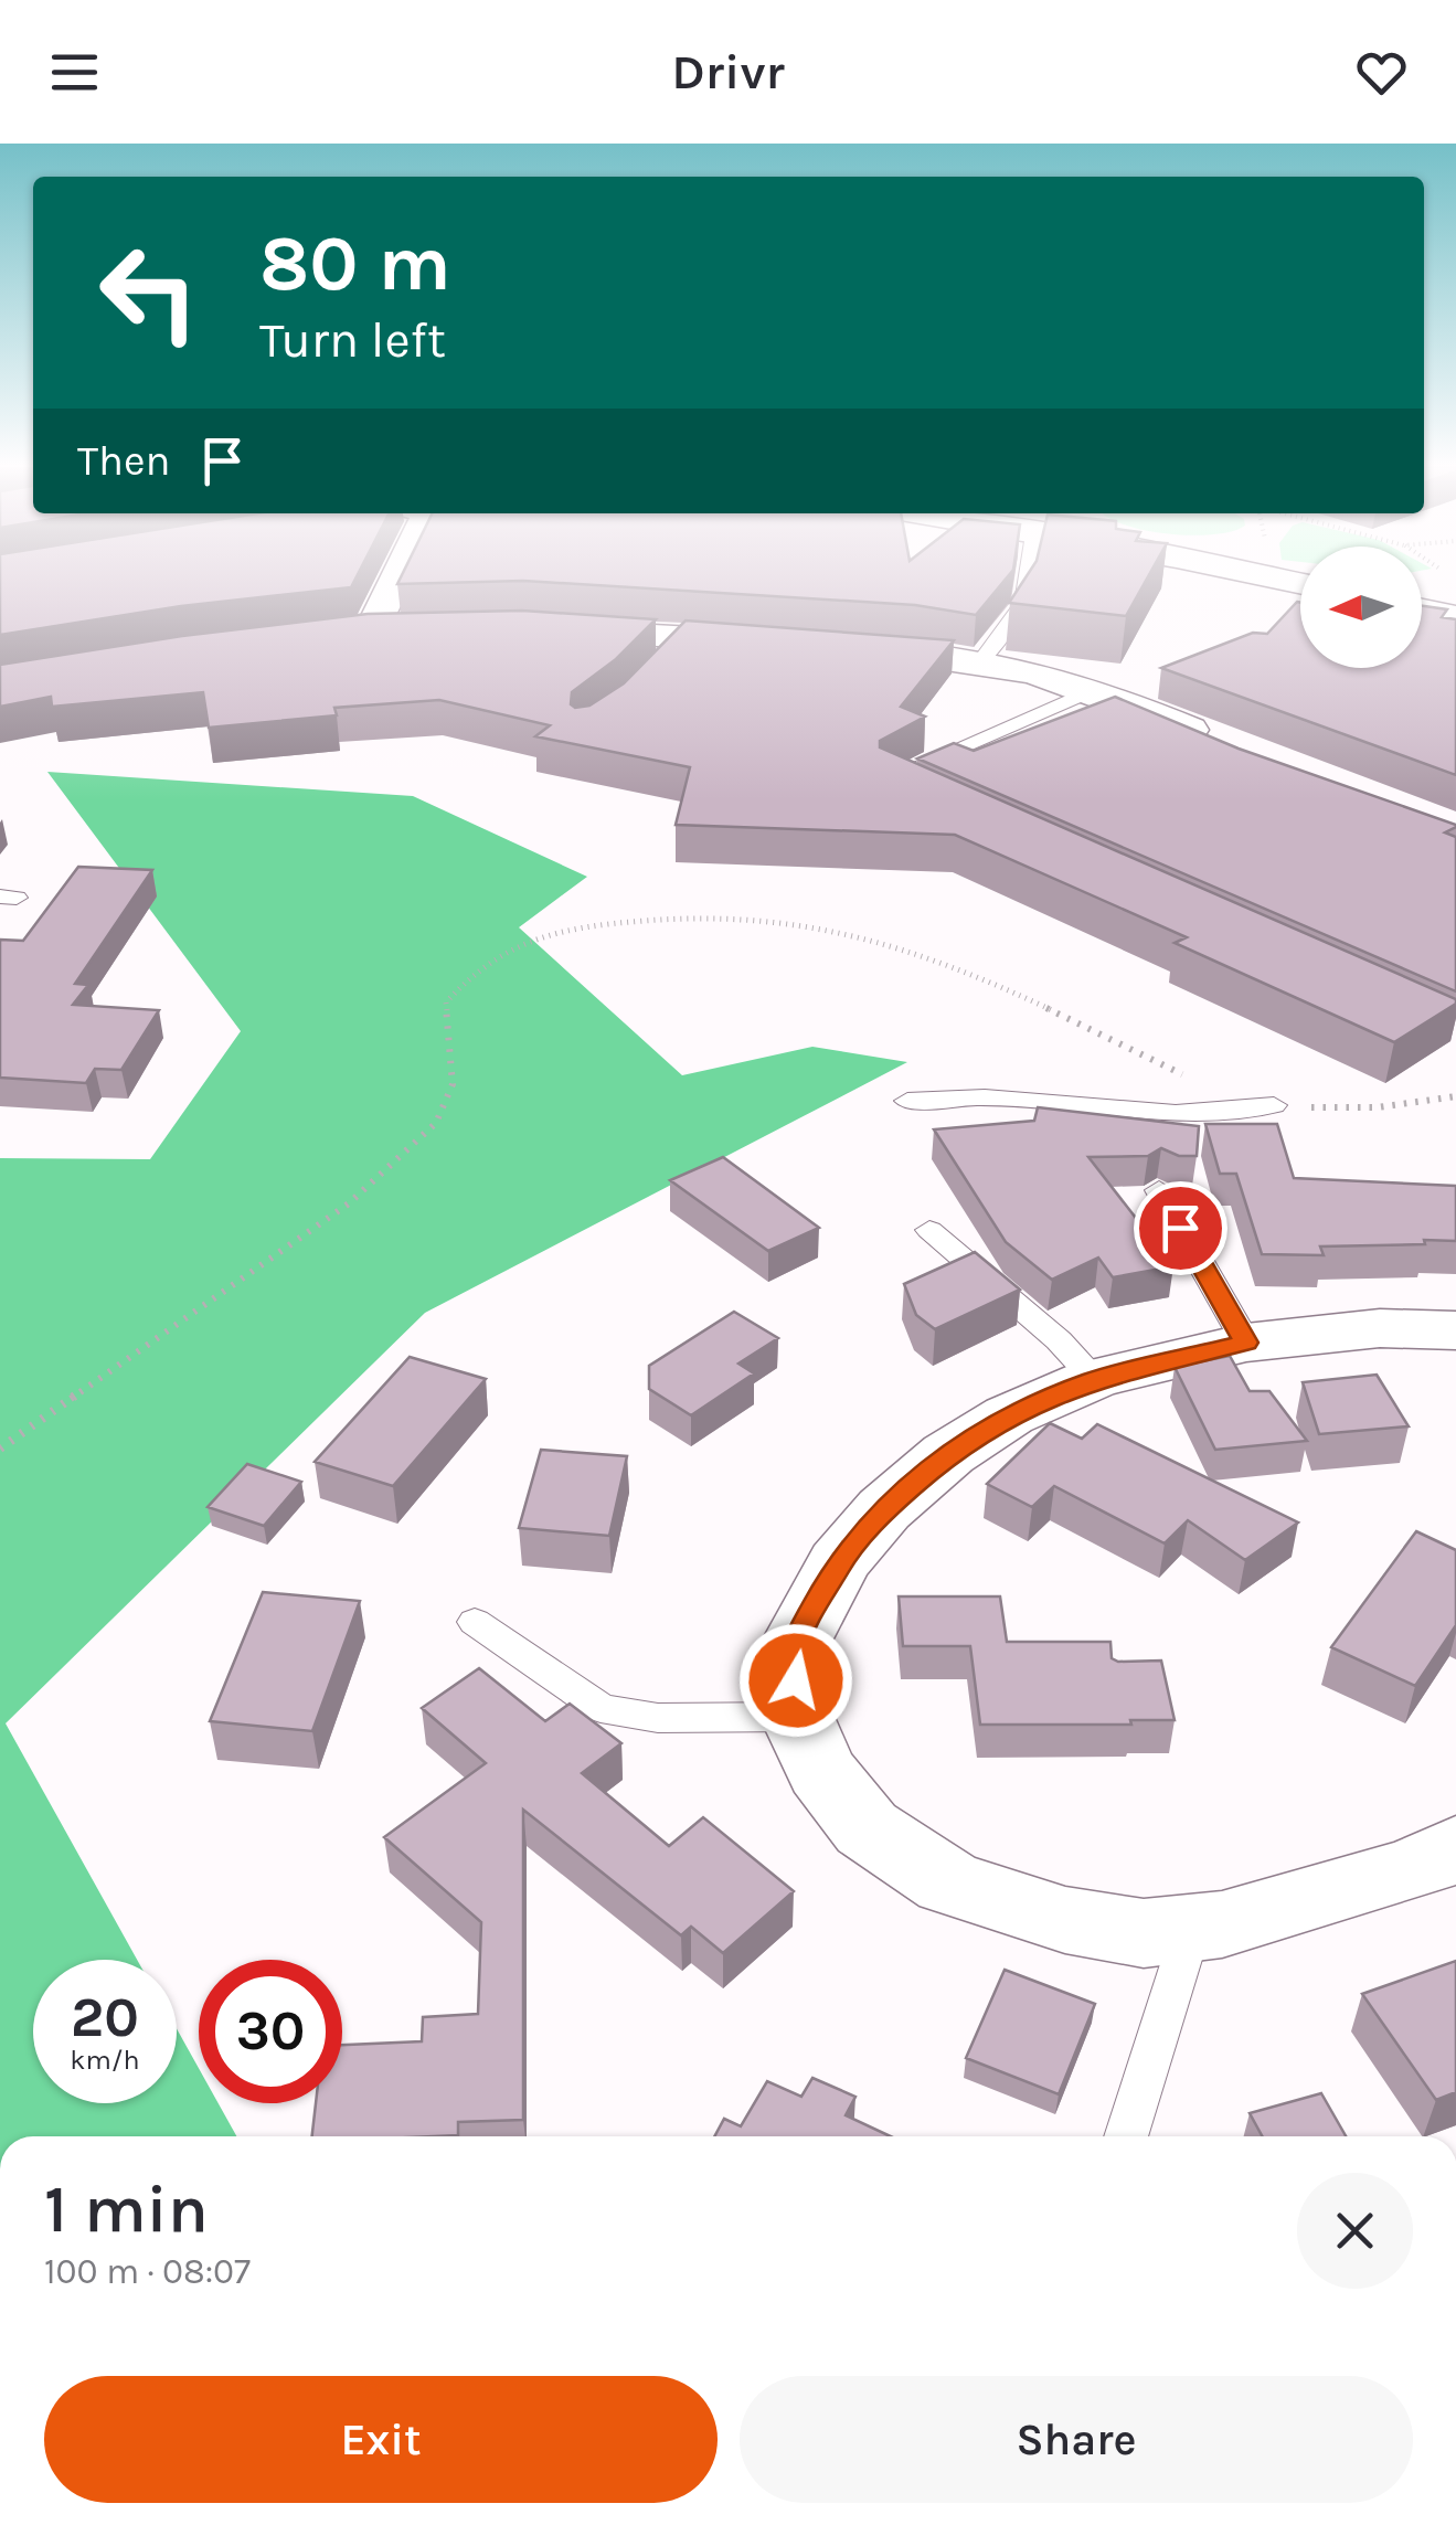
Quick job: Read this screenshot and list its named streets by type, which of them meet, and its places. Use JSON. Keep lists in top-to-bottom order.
{
  "north": "left",
  "page": {
    "header": "Drivr",
    "turn": ["80 m", "Turn left"],
    "then": "Then",
    "speed": "20 km/h",
    "limit": "30",
    "heading": ["1 min", "100 m · 08:07"],
    "buttons": ["Exit", "Share"]
  }
}
